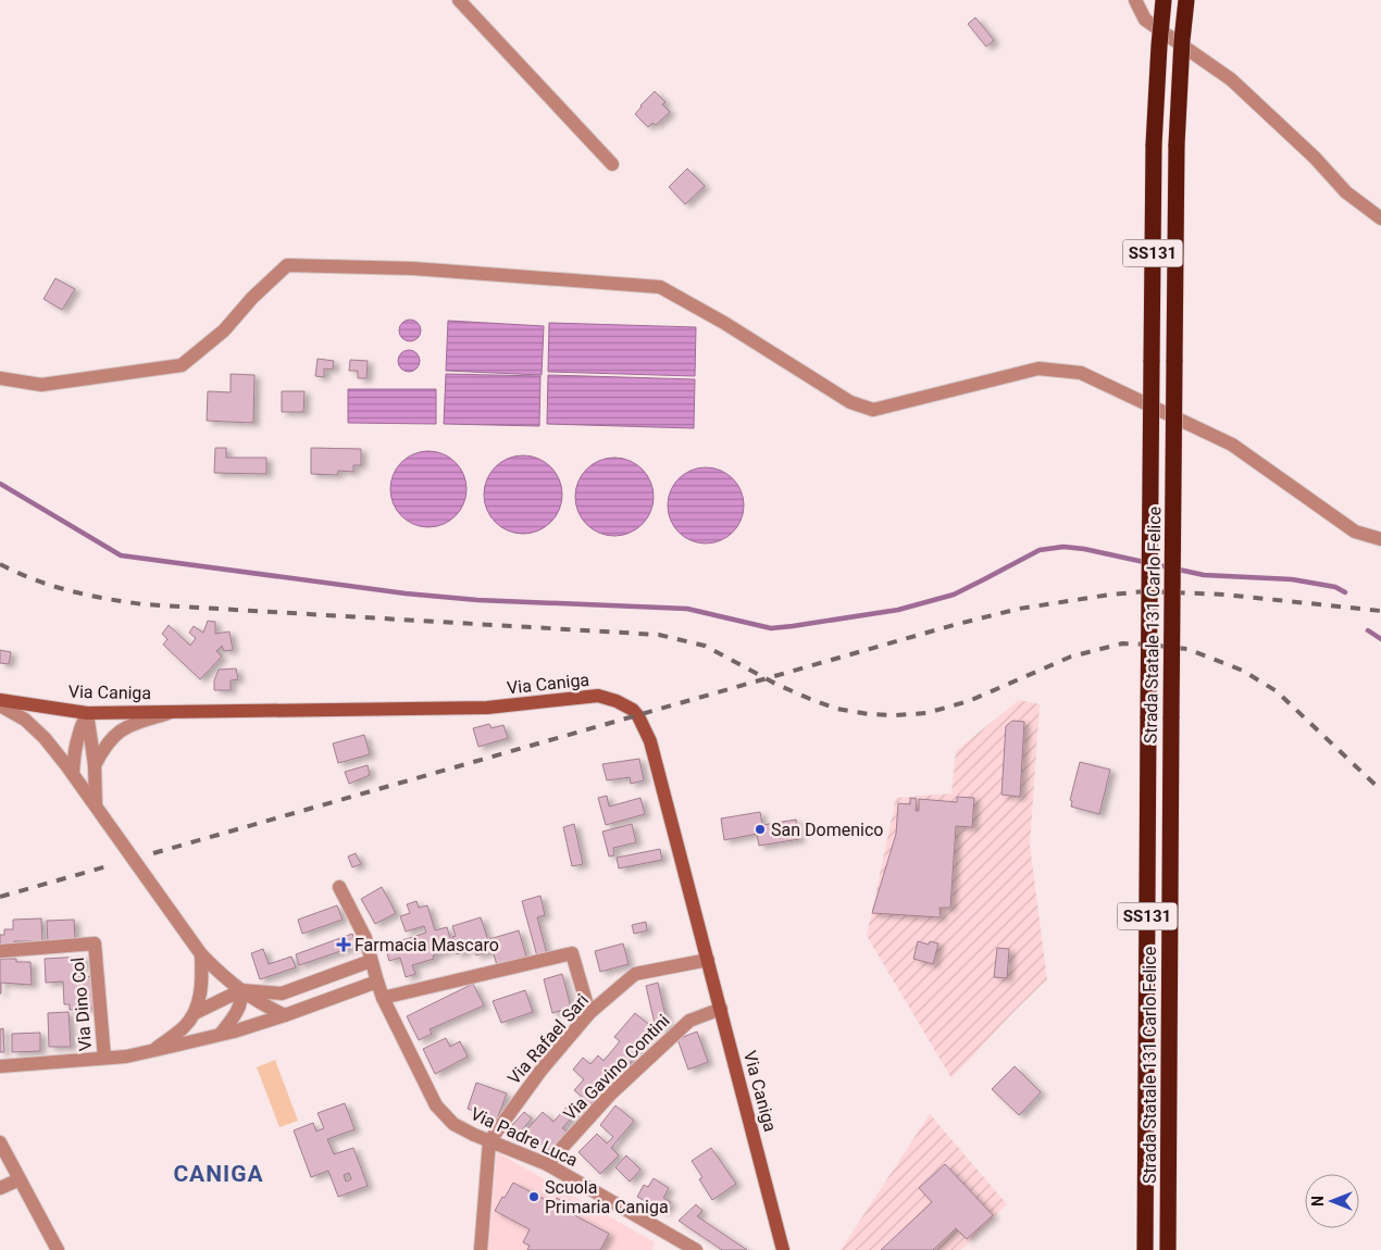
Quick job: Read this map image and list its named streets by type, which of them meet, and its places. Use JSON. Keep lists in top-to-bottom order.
{
  "streets": {
    "highway": ["SS131", "Strada Statale 131 Carlo Felice"],
    "street": [
      "Via Caniga",
      "Via Dino Col",
      "Via Rafael Sari",
      "Via Gavino Contini",
      "Via Padre Luca"
    ]
  },
  "crossings": [
    ["Via Caniga", "Via Rafael Sari"],
    ["Via Caniga", "Via Gavino Contini"],
    ["Via Rafael Sari", "Via Padre Luca"],
    ["Via Gavino Contini", "Via Padre Luca"]
  ],
  "districts": ["CANIGA"],
  "places": {
    "other": ["San Domenico", "Scuola Primaria Caniga"],
    "health": ["Farmacia Mascaro"]
  },
  "north": "left"
}
